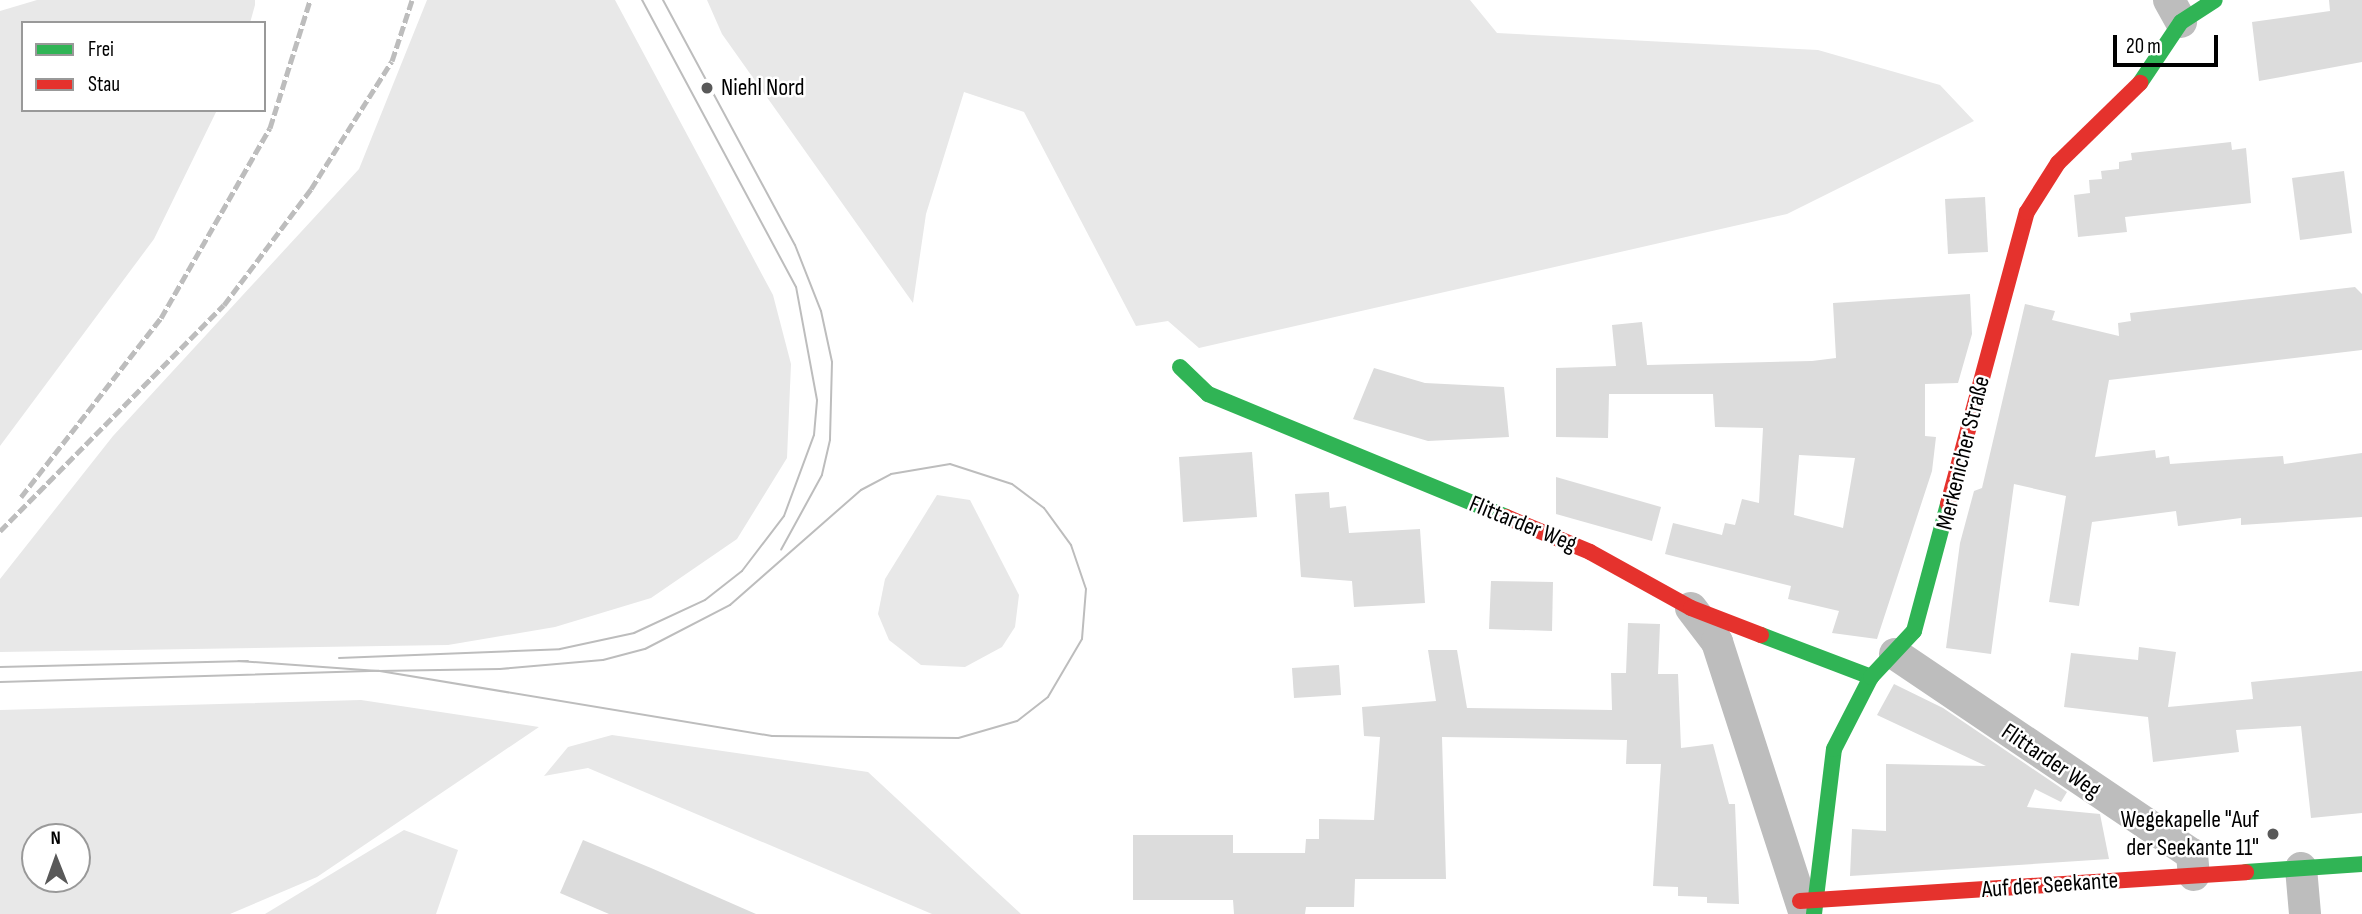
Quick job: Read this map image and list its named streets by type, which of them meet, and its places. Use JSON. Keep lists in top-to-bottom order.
{
  "streets": {
    "street": ["Merkenicher Straße", "Flittarder Weg", "Auf der Seekante"]
  },
  "crossings": [
    ["Merkenicher Straße", "Flittarder Weg"],
    ["Merkenicher Straße", "Auf der Seekante"],
    ["Flittarder Weg", "Auf der Seekante"]
  ],
  "places": ["Niehl Nord", "Wegekapelle \"Auf der Seekante 11\""],
  "legend": ["Frei", "Stau"],
  "scale_bar": "20 m",
  "north": "top"
}
